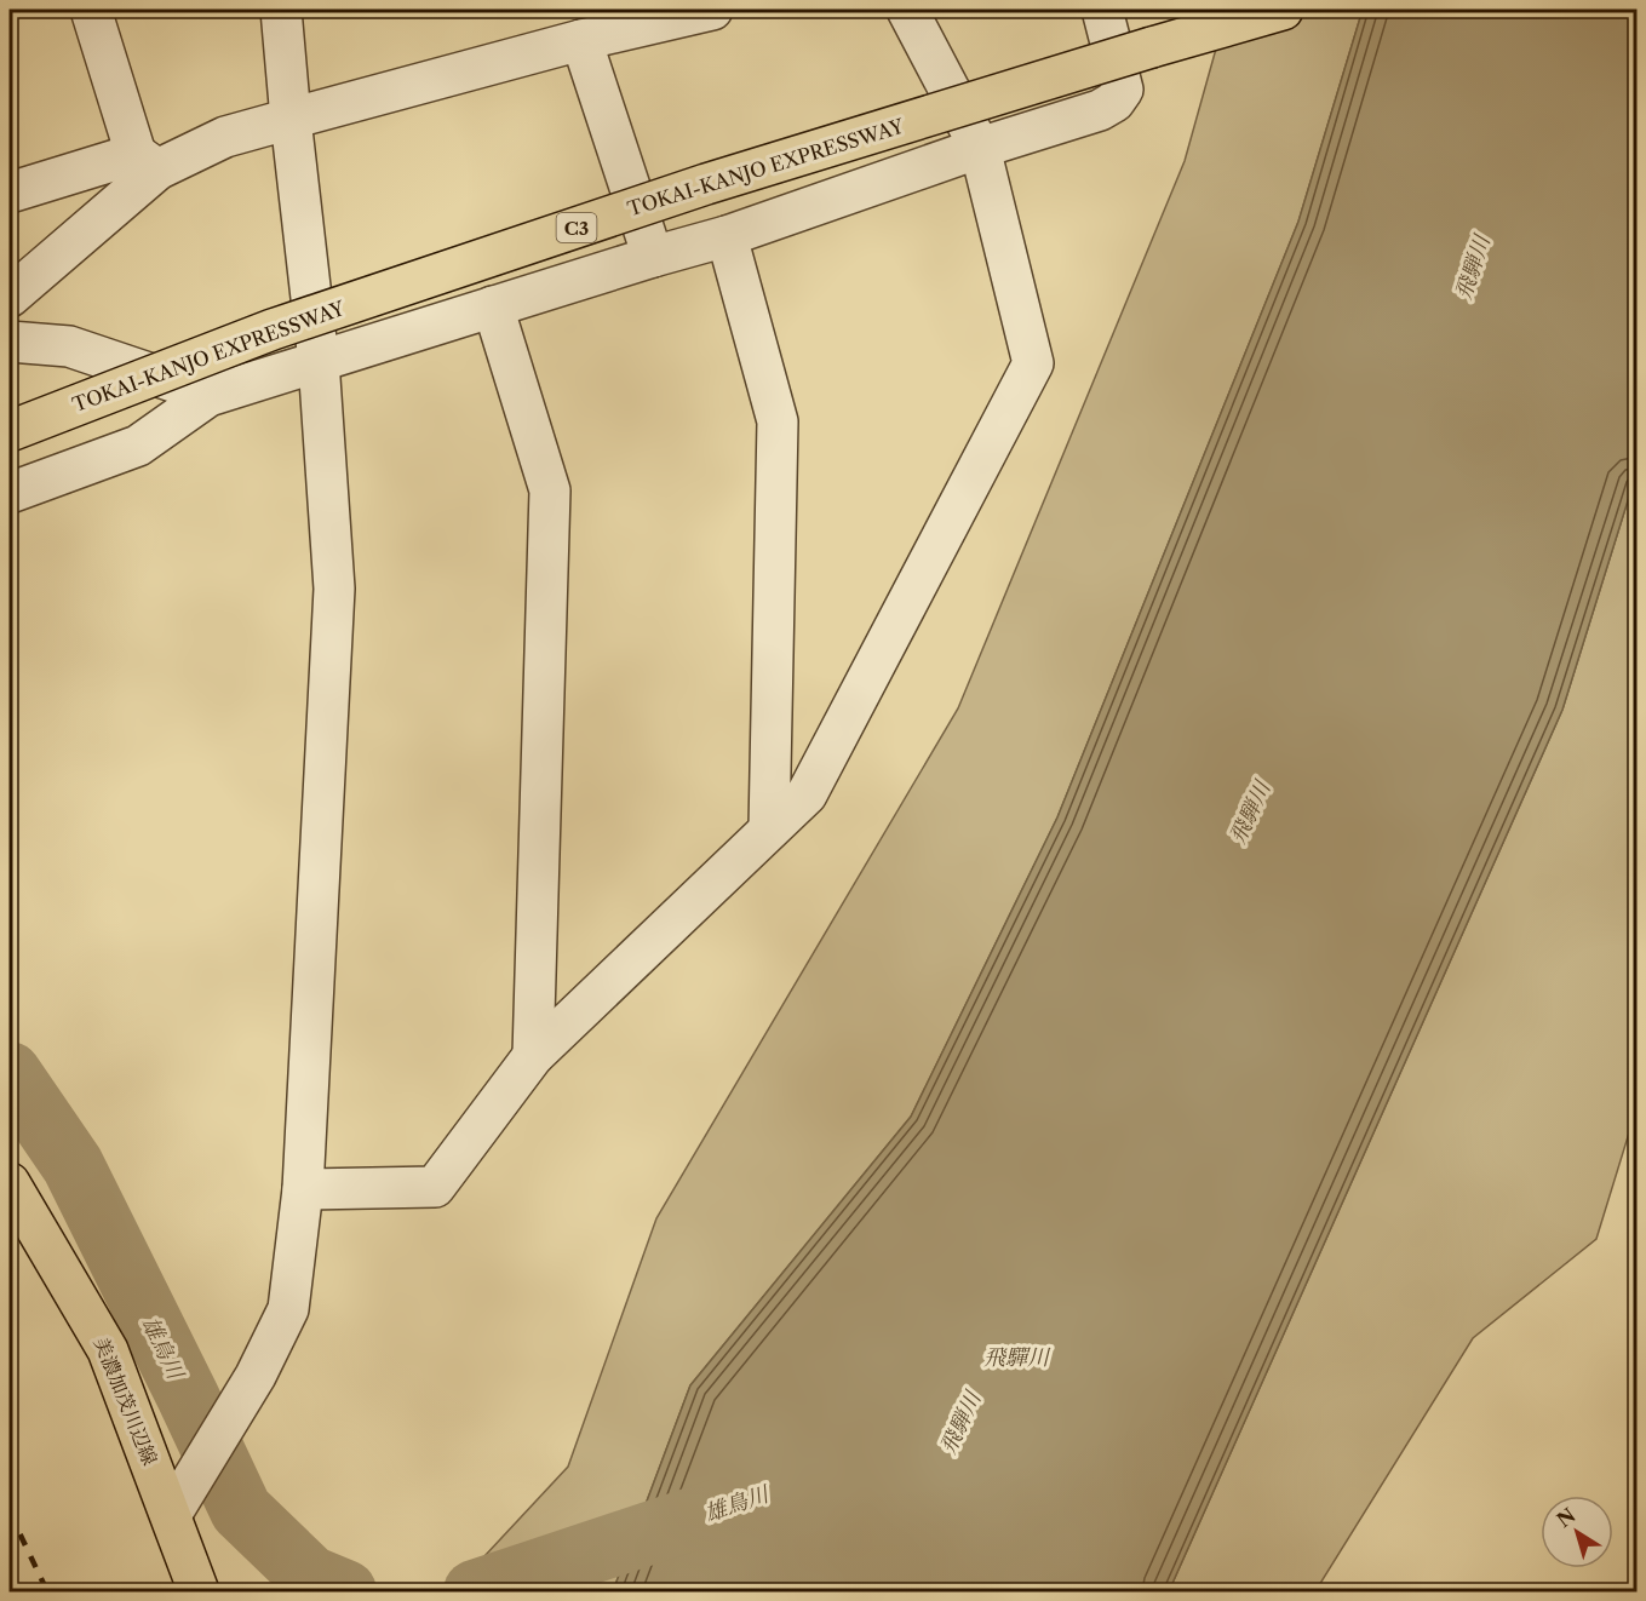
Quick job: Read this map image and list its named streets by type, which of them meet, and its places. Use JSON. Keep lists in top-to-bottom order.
{
  "streets": {
    "main road": ["TOKAI-KANJO EXPRESSWAY", "C3", "美濃加茂川辺線"]
  },
  "water": ["飛騨川", "雄鳥川", "飛驒川"],
  "north": "top left"
}
